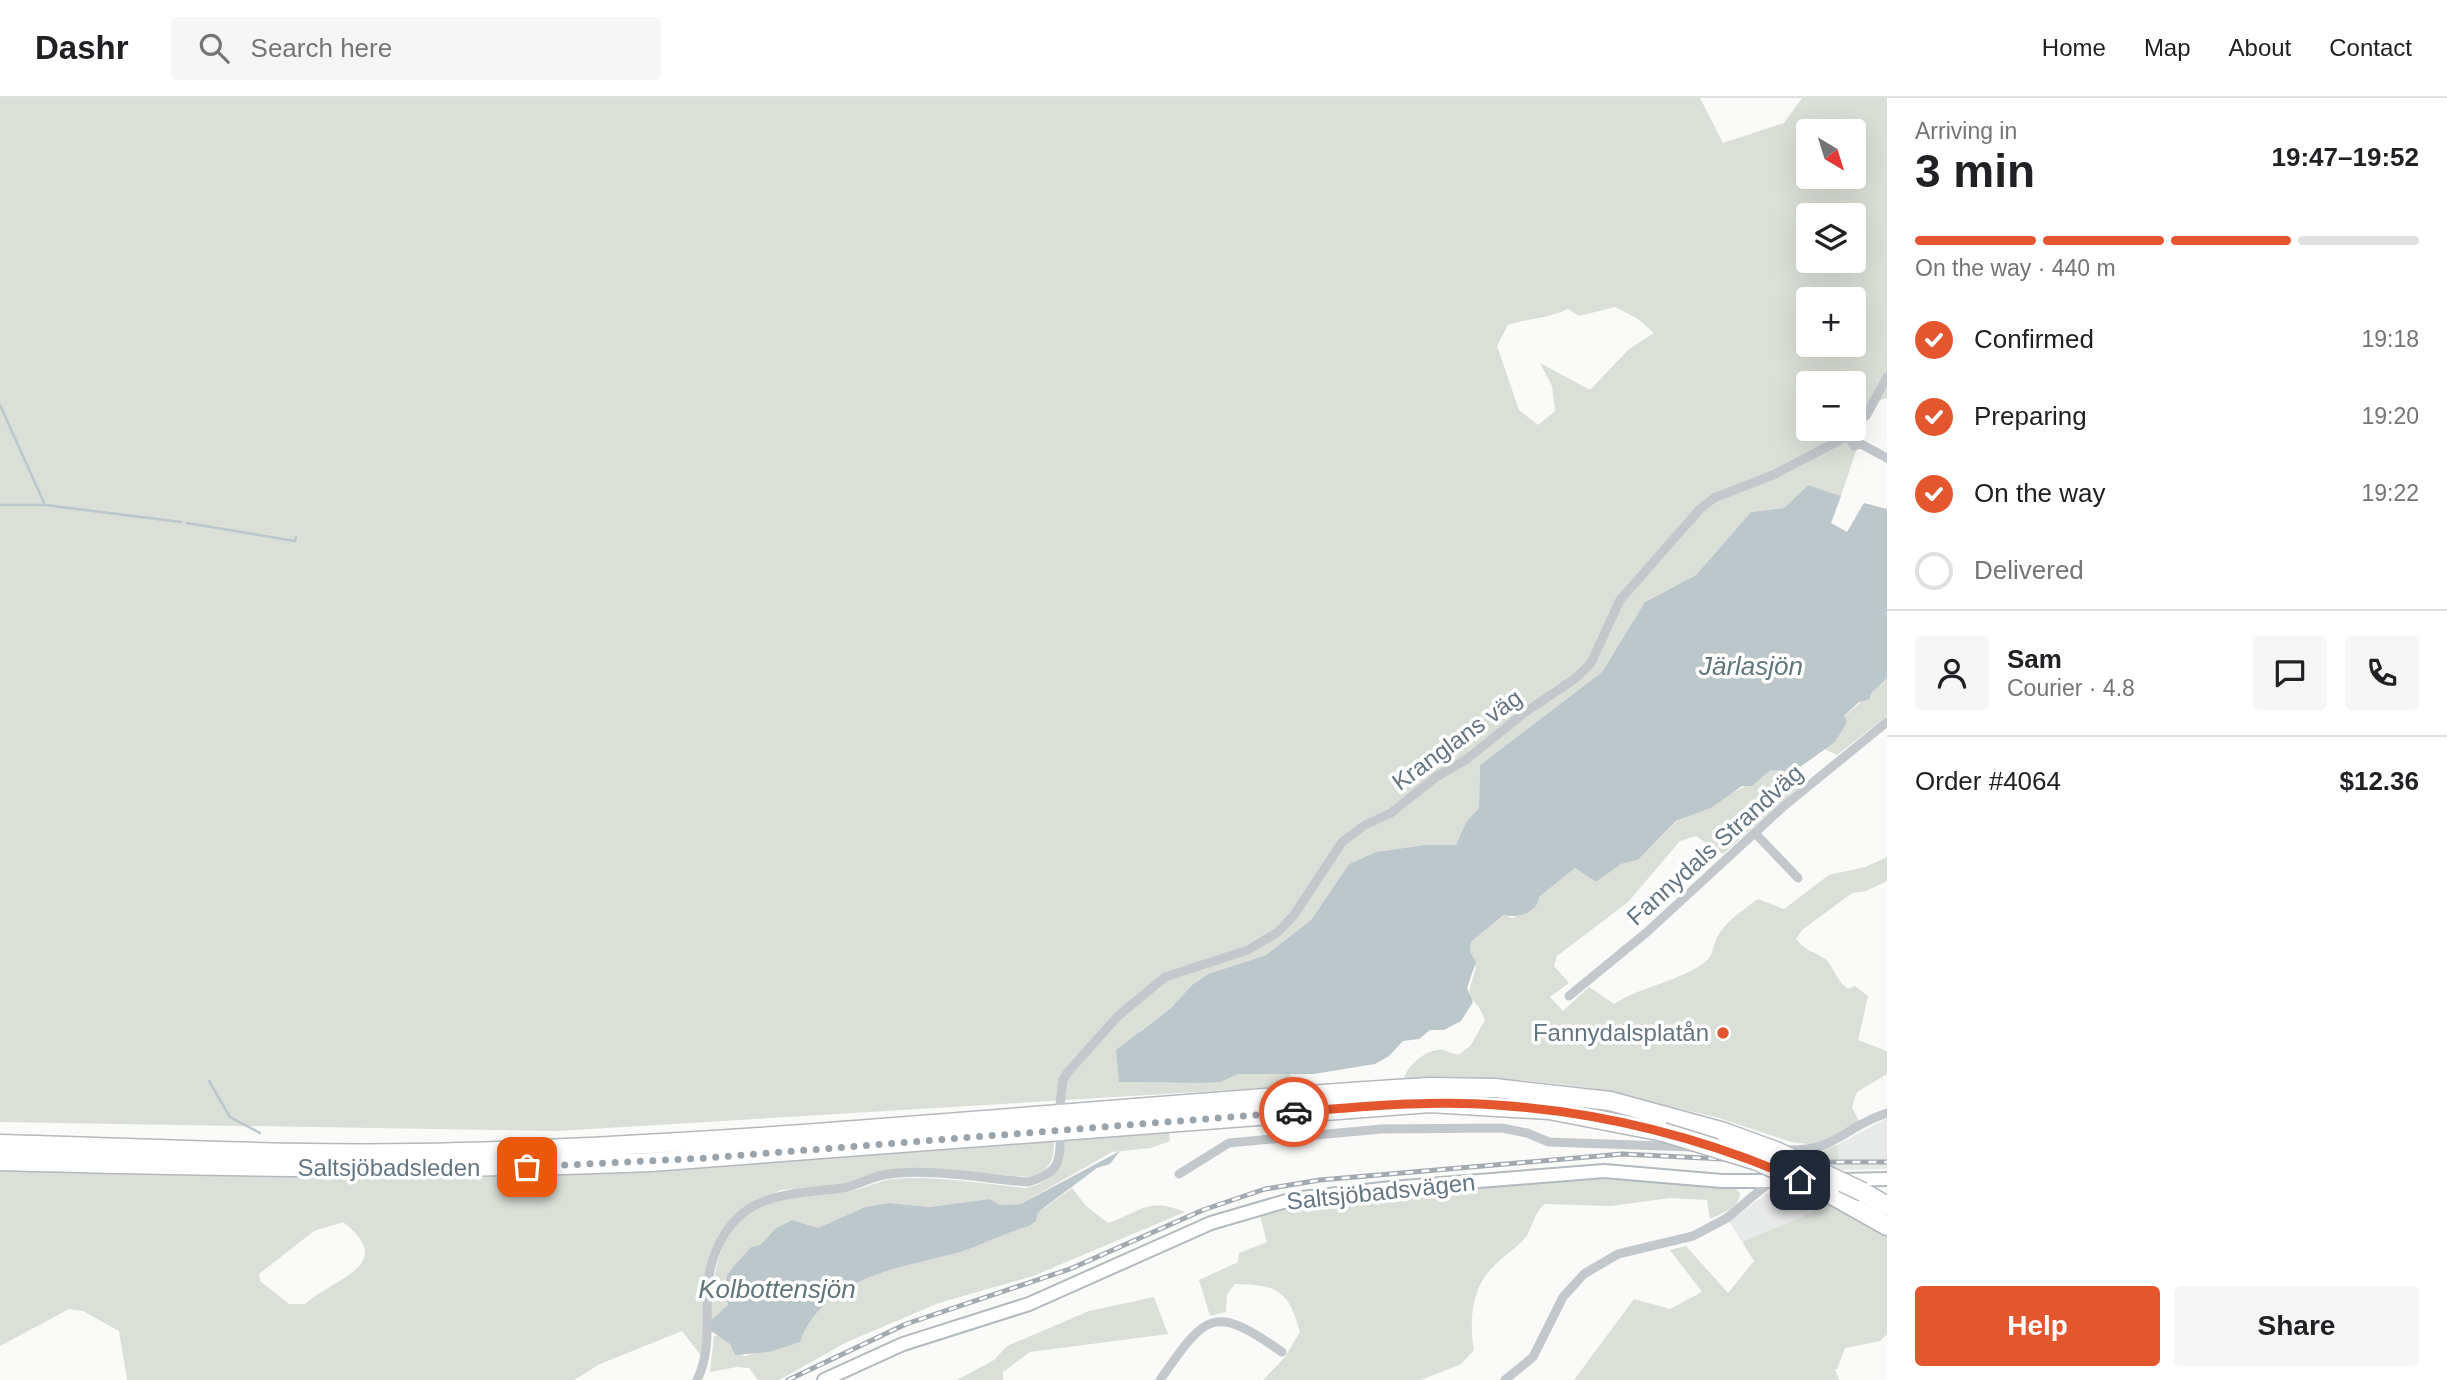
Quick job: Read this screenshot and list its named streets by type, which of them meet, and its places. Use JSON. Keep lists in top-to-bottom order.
{
  "streets": {
    "highway": ["Saltsjöbadsleden"],
    "street": ["Kranglans väg", "Fannydals Strandväg", "Saltsjöbadsvägen"]
  },
  "water": ["Järlasjön", "Kolbottensjön"],
  "places": ["Fannydalsplatån"],
  "north": "bottom right",
  "page": {
    "header": "Dashr",
    "search": "Search here",
    "nav": [
      "Home",
      "Map",
      "About",
      "Contact"
    ],
    "heading": ["3 min", "Arriving in", "19:47–19:52"],
    "panel": [
      "Sam",
      "Courier · 4.8",
      "Order #4064",
      "$12.36"
    ],
    "map_buttons": ["+", "−"],
    "bar": "On the way · 440 m",
    "list": [
      ["Confirmed", "19:18"],
      ["Preparing", "19:20"],
      ["On the way", "19:22"],
      "Delivered"
    ],
    "buttons": ["Help", "Share"]
  }
}
